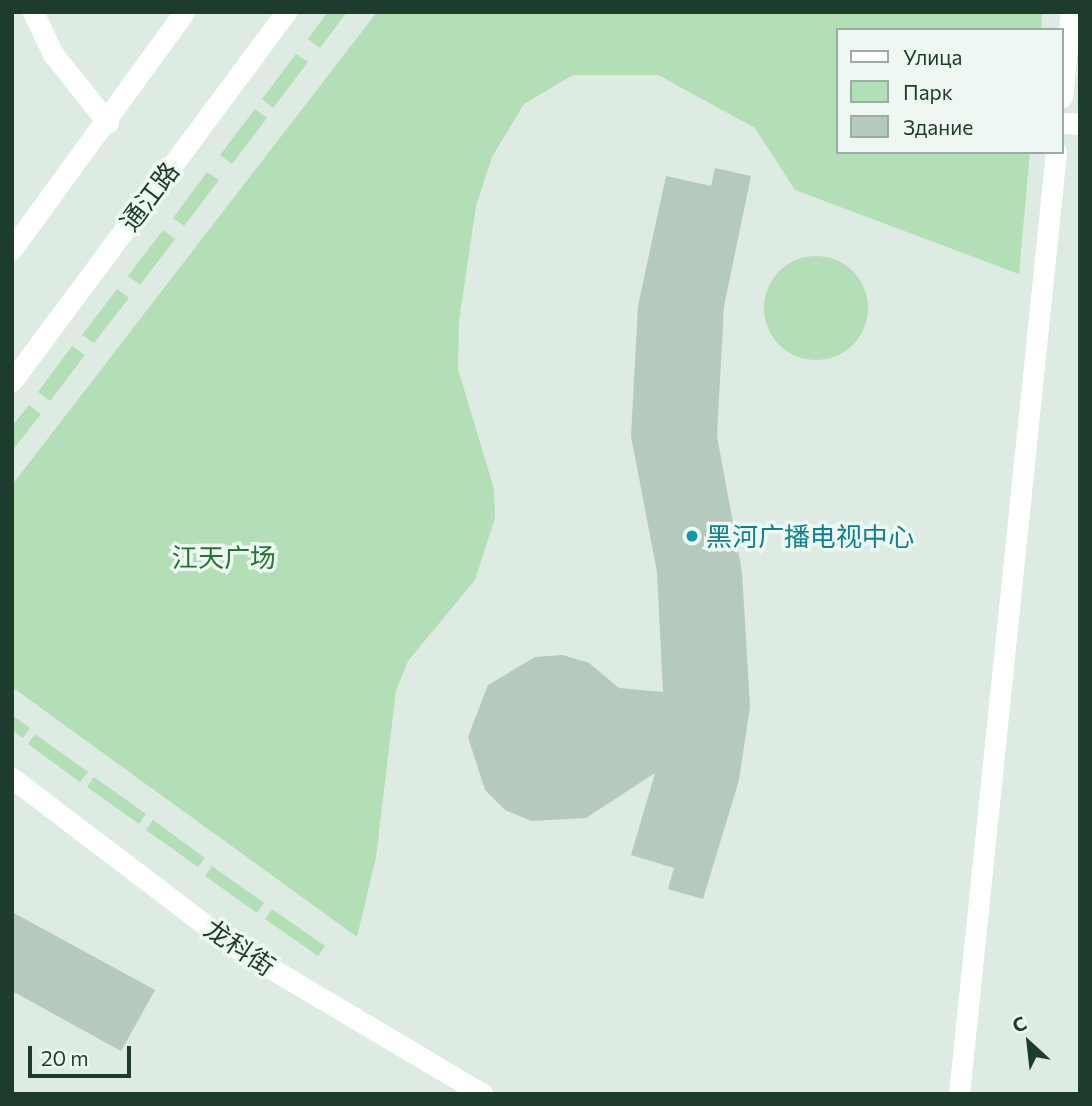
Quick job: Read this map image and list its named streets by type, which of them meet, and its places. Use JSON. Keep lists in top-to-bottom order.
{
  "streets": {
    "street": ["通江路", "龙科街"]
  },
  "parks": ["江天广场"],
  "places": ["黑河广播电视中心"],
  "legend": ["Улица", "Парк", "Здание"],
  "scale_bar": "20 m",
  "north": "top left"
}
